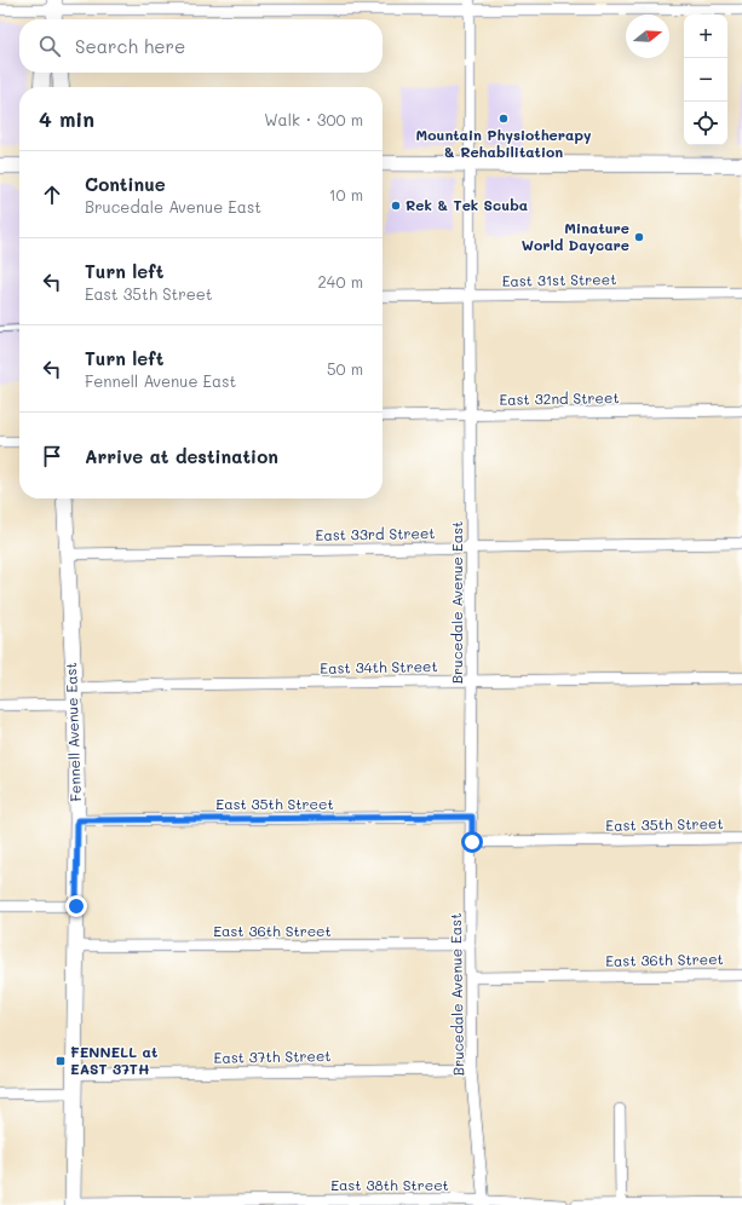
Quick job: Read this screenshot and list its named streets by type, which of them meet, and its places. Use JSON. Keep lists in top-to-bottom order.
{
  "streets": {
    "main road": ["Fennell Avenue East"],
    "street": [
      "East 31st Street",
      "East 32nd Street",
      "East 33rd Street",
      "Brucedale Avenue East",
      "East 34th Street",
      "East 35th Street",
      "East 36th Street",
      "East 37th Street",
      "East 38th Street"
    ]
  },
  "crossings": [
    ["East 31st Street", "Brucedale Avenue East"],
    ["East 32nd Street", "Brucedale Avenue East"],
    ["East 33rd Street", "Brucedale Avenue East"],
    ["East 33rd Street", "Fennell Avenue East"],
    ["Brucedale Avenue East", "East 34th Street"],
    ["Brucedale Avenue East", "East 35th Street"],
    ["Brucedale Avenue East", "East 36th Street"],
    ["Brucedale Avenue East", "East 37th Street"],
    ["Brucedale Avenue East", "East 38th Street"],
    ["East 34th Street", "Fennell Avenue East"],
    ["Fennell Avenue East", "East 35th Street"],
    ["Fennell Avenue East", "East 36th Street"],
    ["Fennell Avenue East", "East 37th Street"],
    ["Fennell Avenue East", "East 38th Street"]
  ],
  "places": {
    "other": ["Mountain Physiotherapy & Rehabilitation", "Rek & Tek Scuba", "Minature World Daycare"],
    "transit": ["FENNELL at EAST 37TH"]
  },
  "north": "right",
  "page": {
    "map_buttons": ["+", "−"],
    "search": "Search here",
    "heading": ["4 min", "Walk · 300 m"],
    "list": [
      ["Continue", "Brucedale Avenue East", "10 m"],
      ["Turn left", "East 35th Street", "240 m"],
      ["Turn left", "Fennell Avenue East", "50 m"],
      "Arrive at destination"
    ]
  }
}
